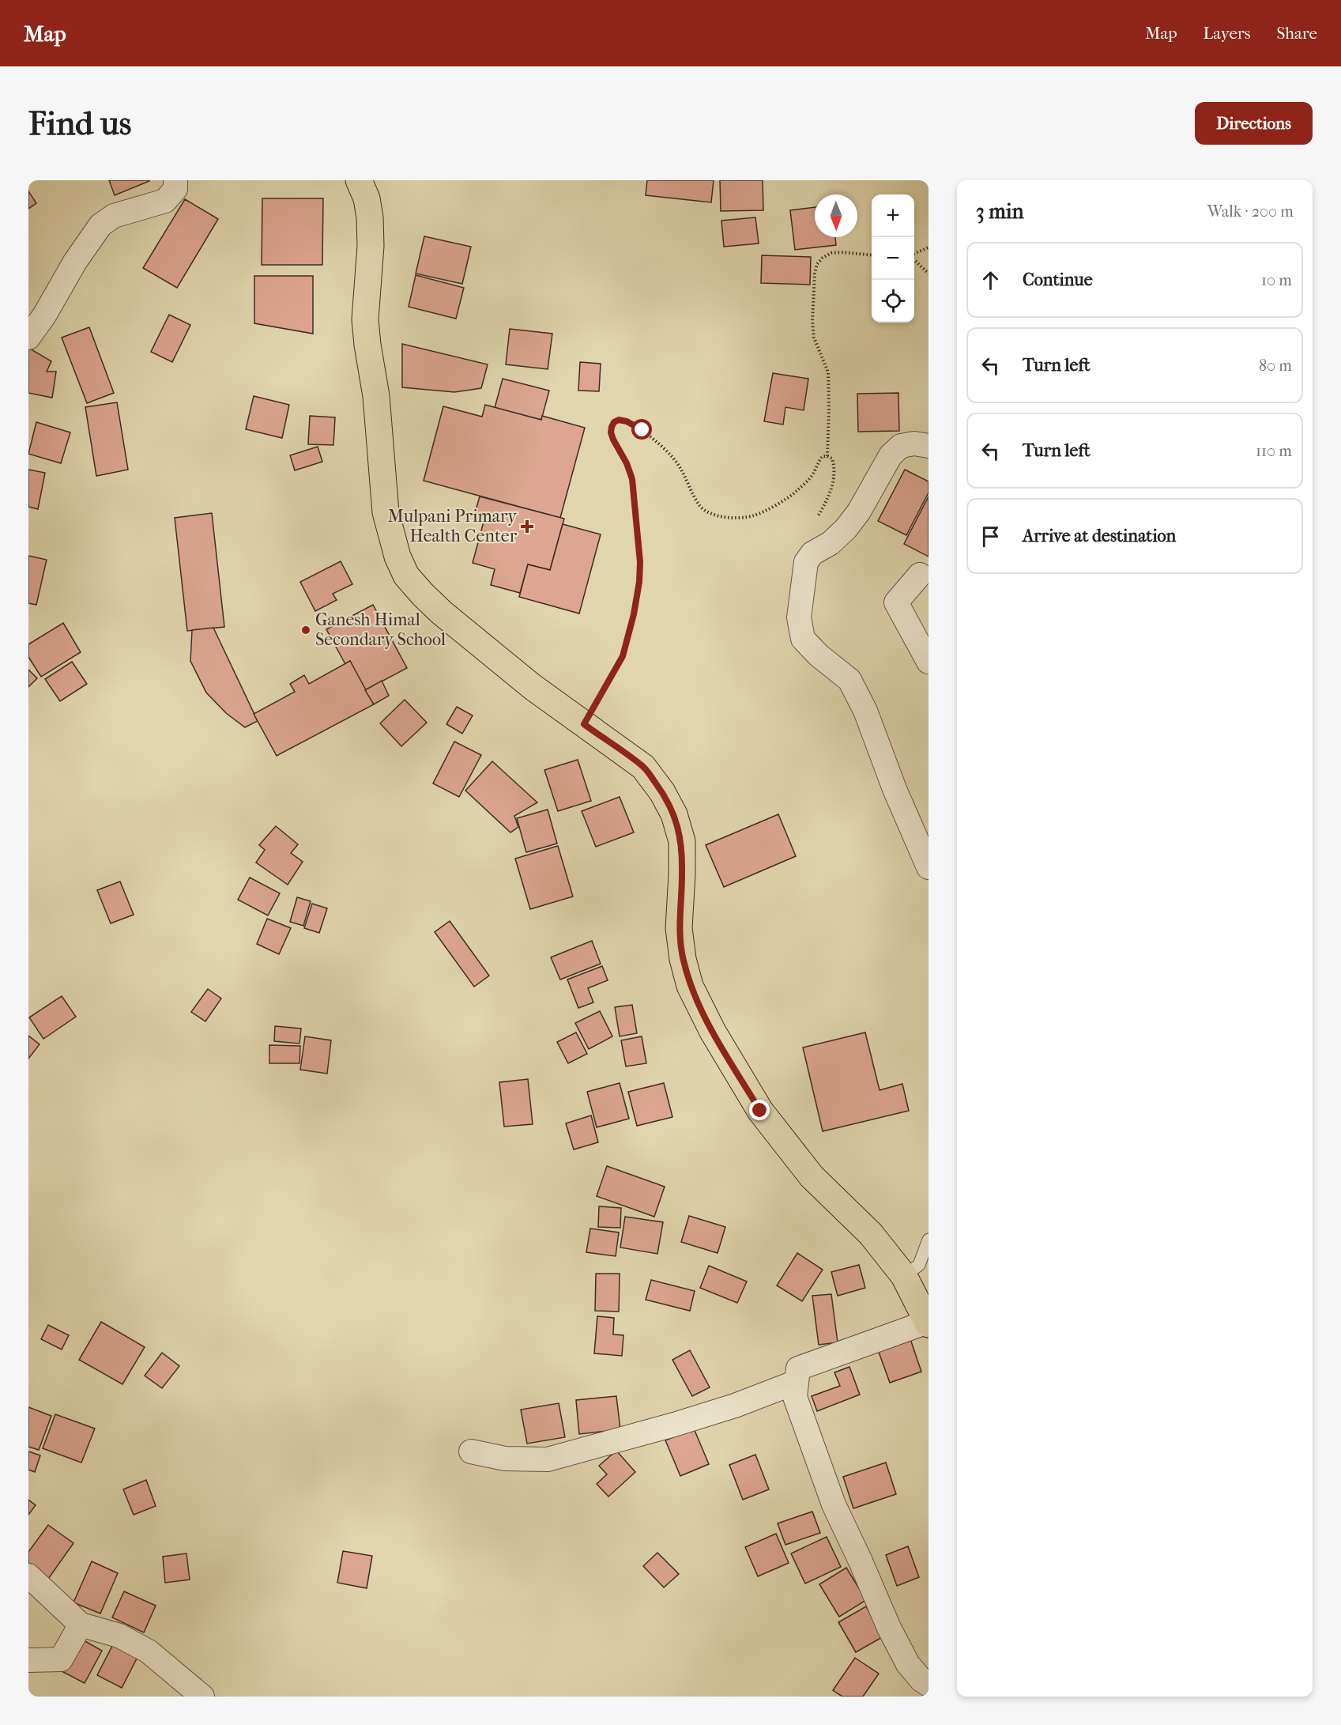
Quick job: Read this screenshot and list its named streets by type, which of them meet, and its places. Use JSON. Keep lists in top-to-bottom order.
{
  "places": {
    "health": ["Mulpani Primary Health Center"],
    "other": ["Ganesh Himal Secondary School"]
  },
  "north": "bottom",
  "page": {
    "header": "Map",
    "nav": ["Map", "Layers", "Share"],
    "buttons": "Directions",
    "title": "Find us",
    "heading": ["3 min", "Walk · 200 m"],
    "map_buttons": ["+", "−"],
    "list": [
      ["Continue", "10 m"],
      ["Turn left", "80 m"],
      ["Turn left", "110 m"],
      "Arrive at destination"
    ]
  }
}
